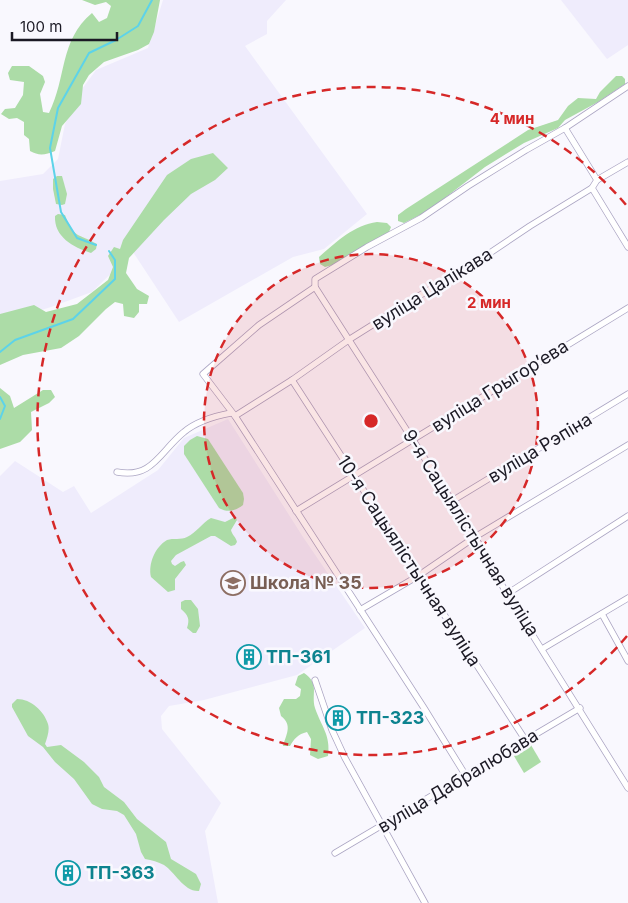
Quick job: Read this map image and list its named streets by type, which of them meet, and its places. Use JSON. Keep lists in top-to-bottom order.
{
  "streets": {
    "street": [
      "вуліца Цалікава",
      "вуліца Грыгорʼева",
      "вуліца Рэпіна",
      "9-я Сацыялістычная вуліца",
      "10-я Сацыялістычная вуліца",
      "вуліца Дабралюбава"
    ]
  },
  "crossings": [
    ["вуліца Цалікава", "9-я Сацыялістычная вуліца"],
    ["вуліца Цалікава", "10-я Сацыялістычная вуліца"],
    ["вуліца Грыгорʼева", "9-я Сацыялістычная вуліца"],
    ["вуліца Грыгорʼева", "10-я Сацыялістычная вуліца"],
    ["вуліца Рэпіна", "9-я Сацыялістычная вуліца"],
    ["9-я Сацыялістычная вуліца", "вуліца Дабралюбава"],
    ["10-я Сацыялістычная вуліца", "вуліца Дабралюбава"]
  ],
  "places": {
    "school or university": ["Школа № 35"],
    "building": ["ТП-361", "ТП-323", "ТП-363"]
  },
  "scale_bar": "100 m",
  "rings": ["4 мин", "2 мин"]
}
